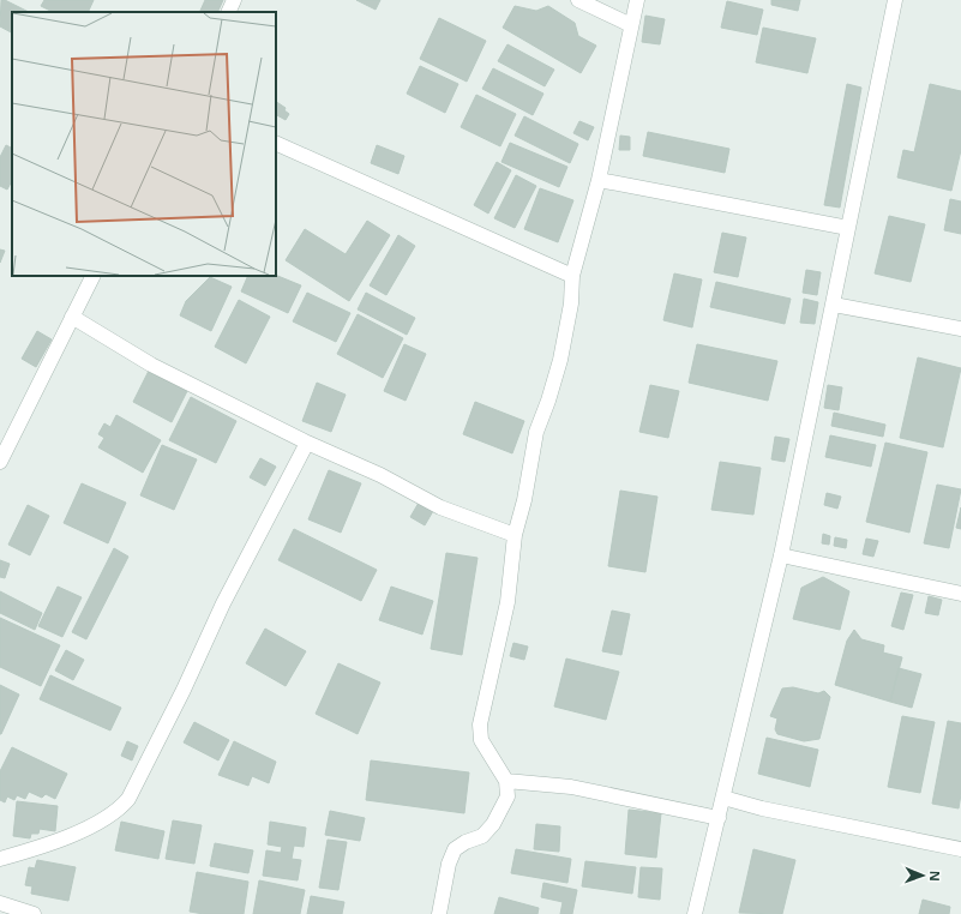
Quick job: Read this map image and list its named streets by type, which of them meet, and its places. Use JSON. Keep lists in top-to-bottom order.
{
  "north": "right"
}
